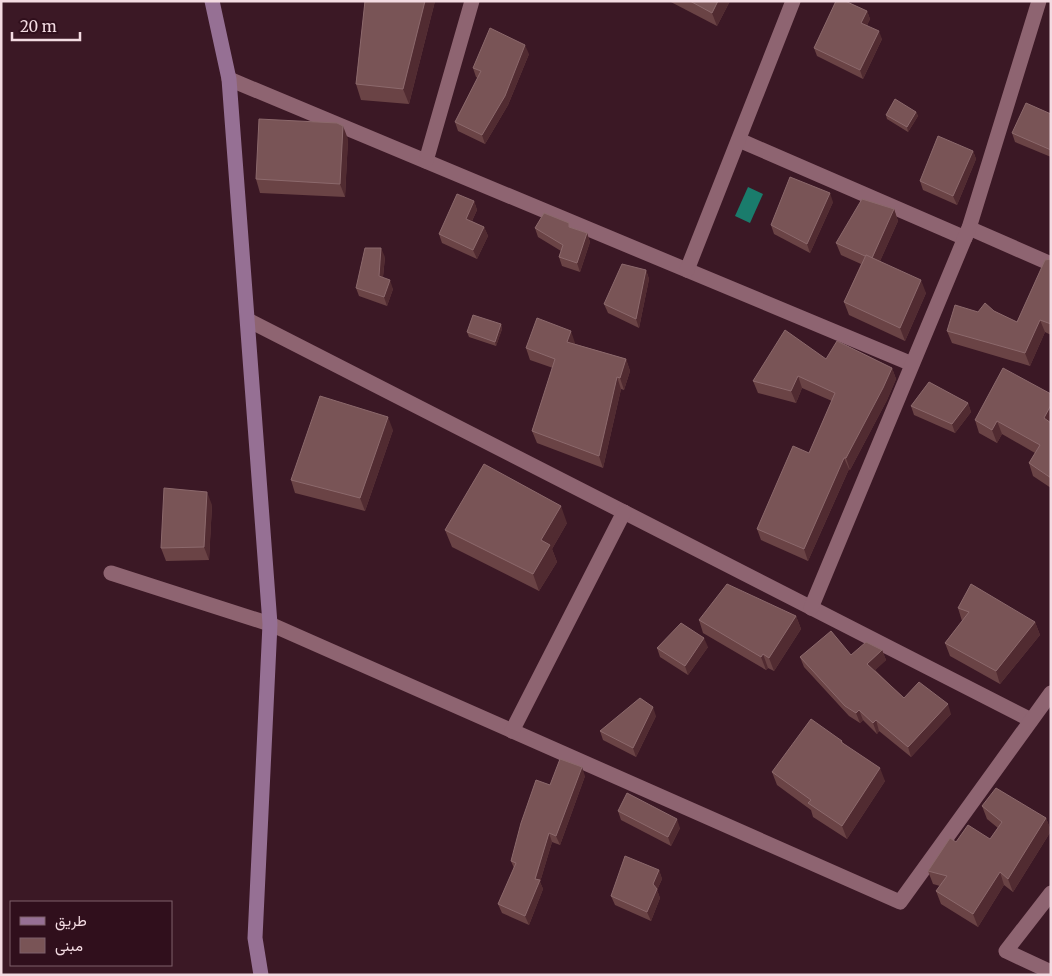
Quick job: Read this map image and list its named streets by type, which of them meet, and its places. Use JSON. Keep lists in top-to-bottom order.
{
  "legend": ["طريق", "مبنى"],
  "scale_bar": "20 m"
}
